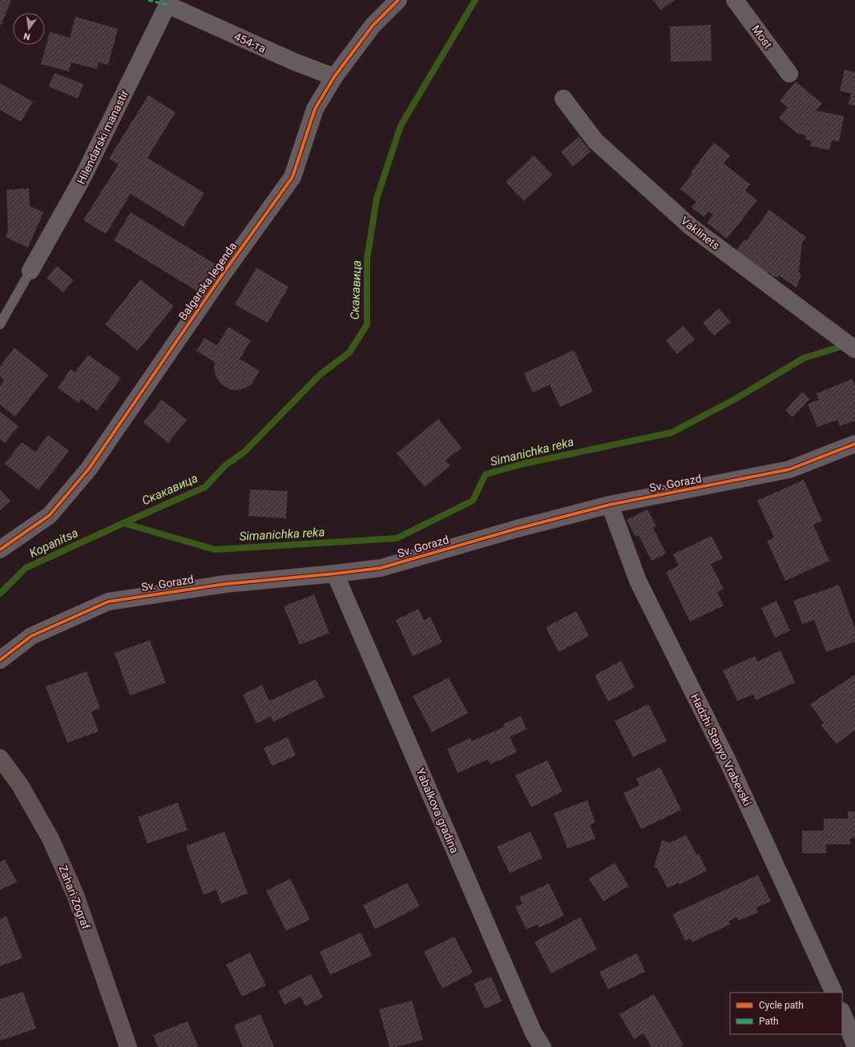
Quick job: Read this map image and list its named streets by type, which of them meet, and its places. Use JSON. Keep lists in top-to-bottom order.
{
  "streets": {
    "street": [
      "Most",
      "454-та",
      "Hilendarski manastir",
      "Vaklinets",
      "Balgarska legenda",
      "Sv. Gorazd",
      "Hadzhi Stanyo Vrabevski",
      "Yabalkova gradina",
      "Zahari Zograf"
    ]
  },
  "crossings": [
    ["454-та", "Hilendarski manastir"],
    ["454-та", "Balgarska legenda"],
    ["Sv. Gorazd", "Hadzhi Stanyo Vrabevski"],
    ["Sv. Gorazd", "Yabalkova gradina"]
  ],
  "water": ["Скакавица", "Simanichka reka", "Kopanitsa"],
  "legend": ["Cycle path", "Path"],
  "north": "bottom"
}
